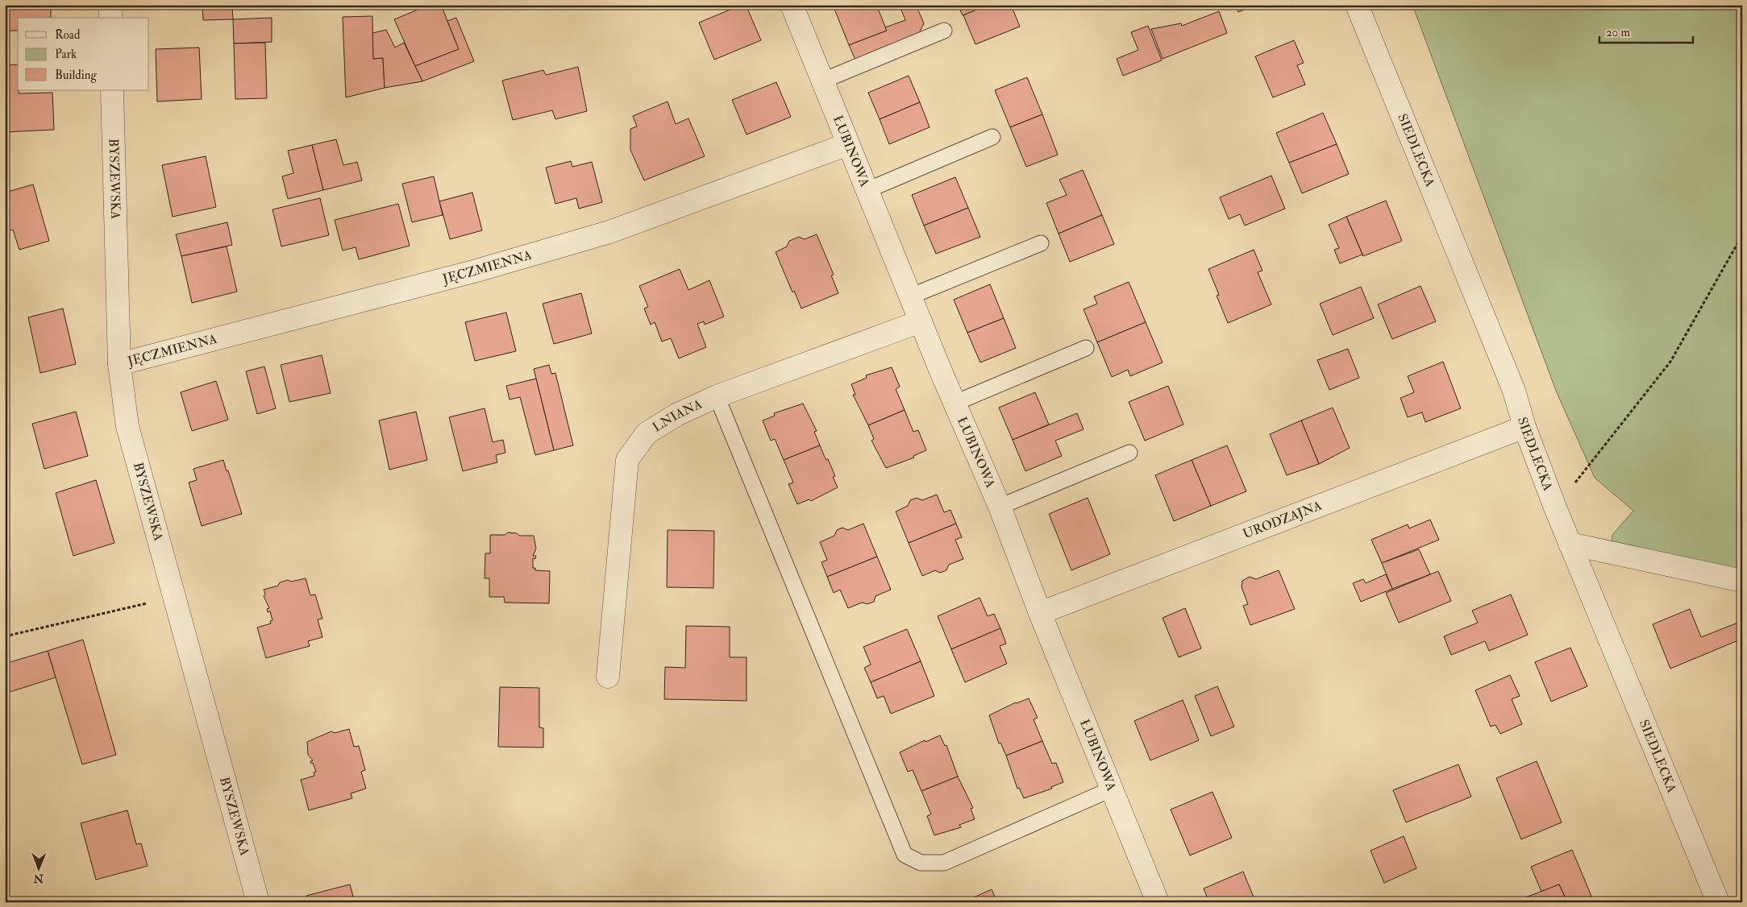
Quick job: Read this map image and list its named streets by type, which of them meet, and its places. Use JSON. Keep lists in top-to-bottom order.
{
  "streets": {
    "street": [
      "SIEDLECKA",
      "ŁUBINOWA",
      "BYSZEWSKA",
      "JĘCZMIENNA",
      "LNIANA",
      "URODZAJNA"
    ]
  },
  "crossings": [
    ["SIEDLECKA", "URODZAJNA"],
    ["ŁUBINOWA", "JĘCZMIENNA"],
    ["ŁUBINOWA", "LNIANA"],
    ["ŁUBINOWA", "URODZAJNA"],
    ["BYSZEWSKA", "JĘCZMIENNA"]
  ],
  "legend": ["Road", "Park", "Building"],
  "scale_bar": "20 m",
  "north": "bottom"
}
